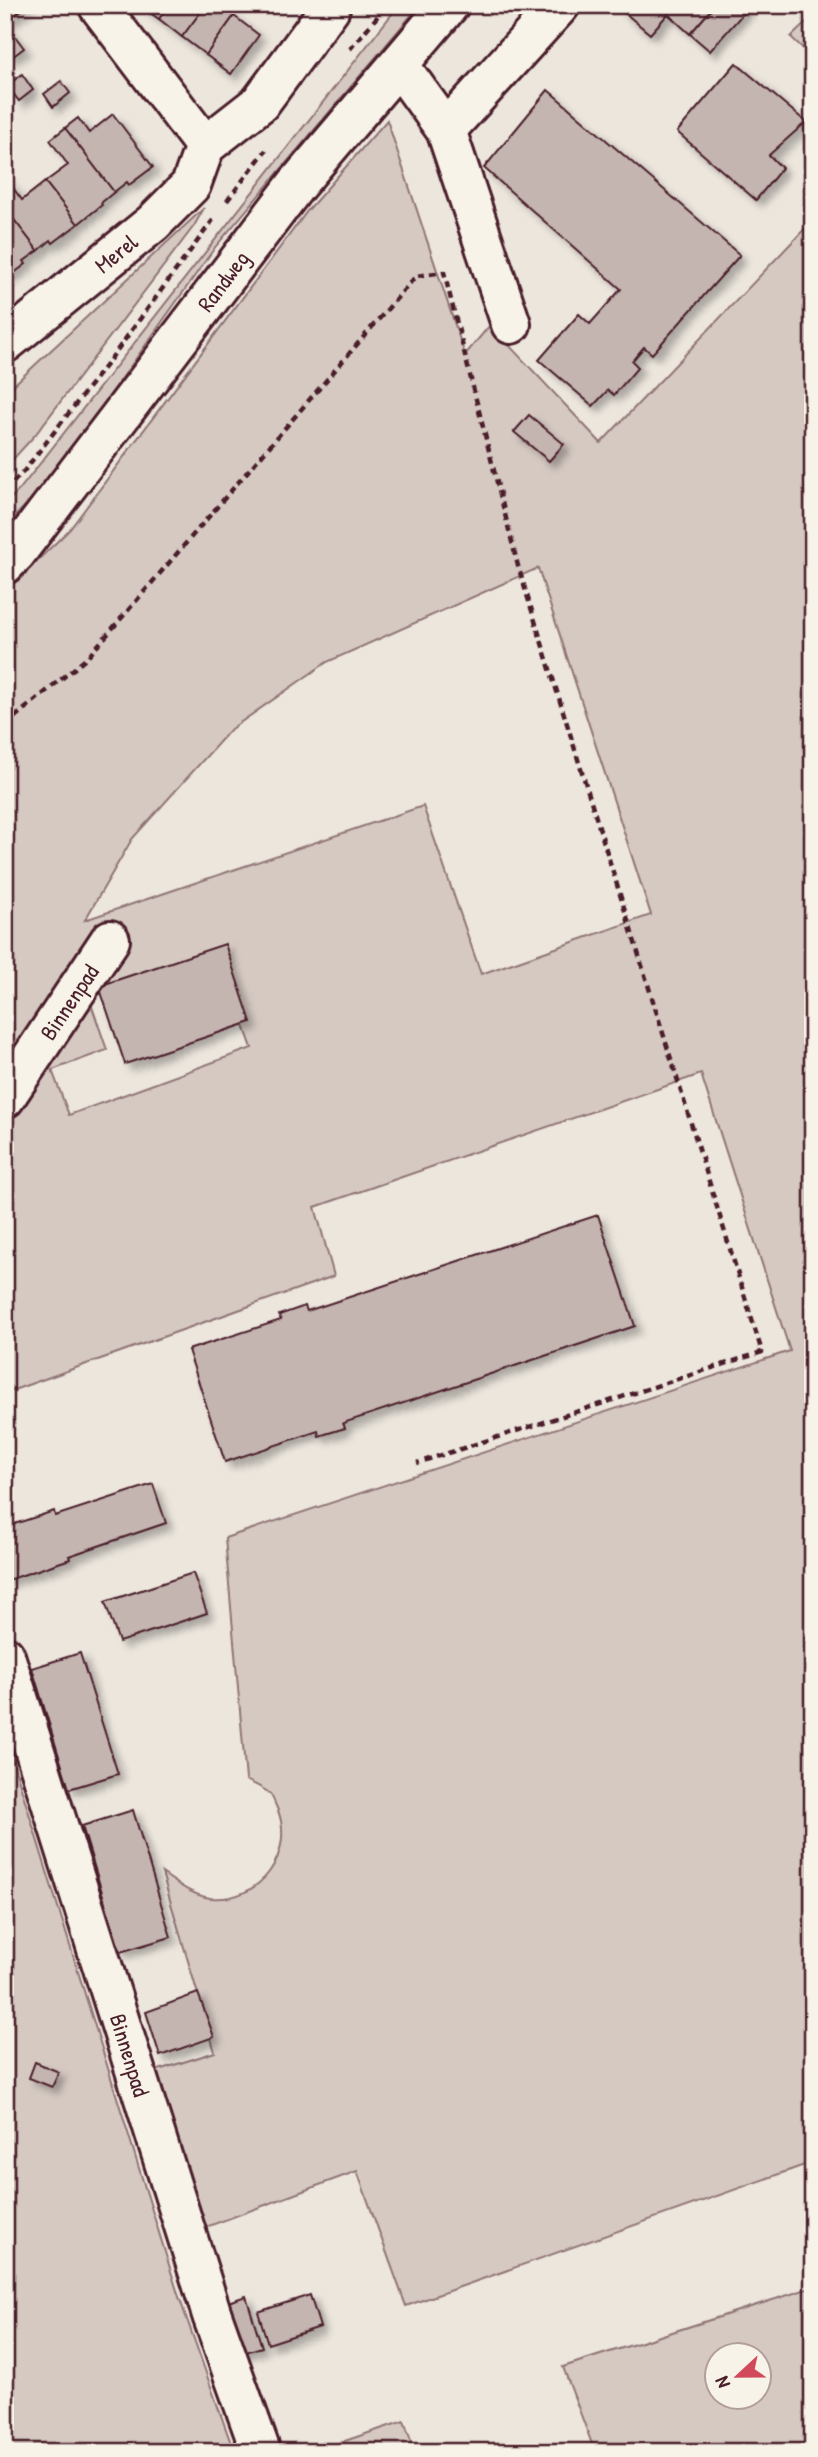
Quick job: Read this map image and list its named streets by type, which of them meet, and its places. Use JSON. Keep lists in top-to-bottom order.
{
  "streets": {
    "street": ["Merel", "Randweg", "Binnenpad"]
  },
  "north": "left"
}
